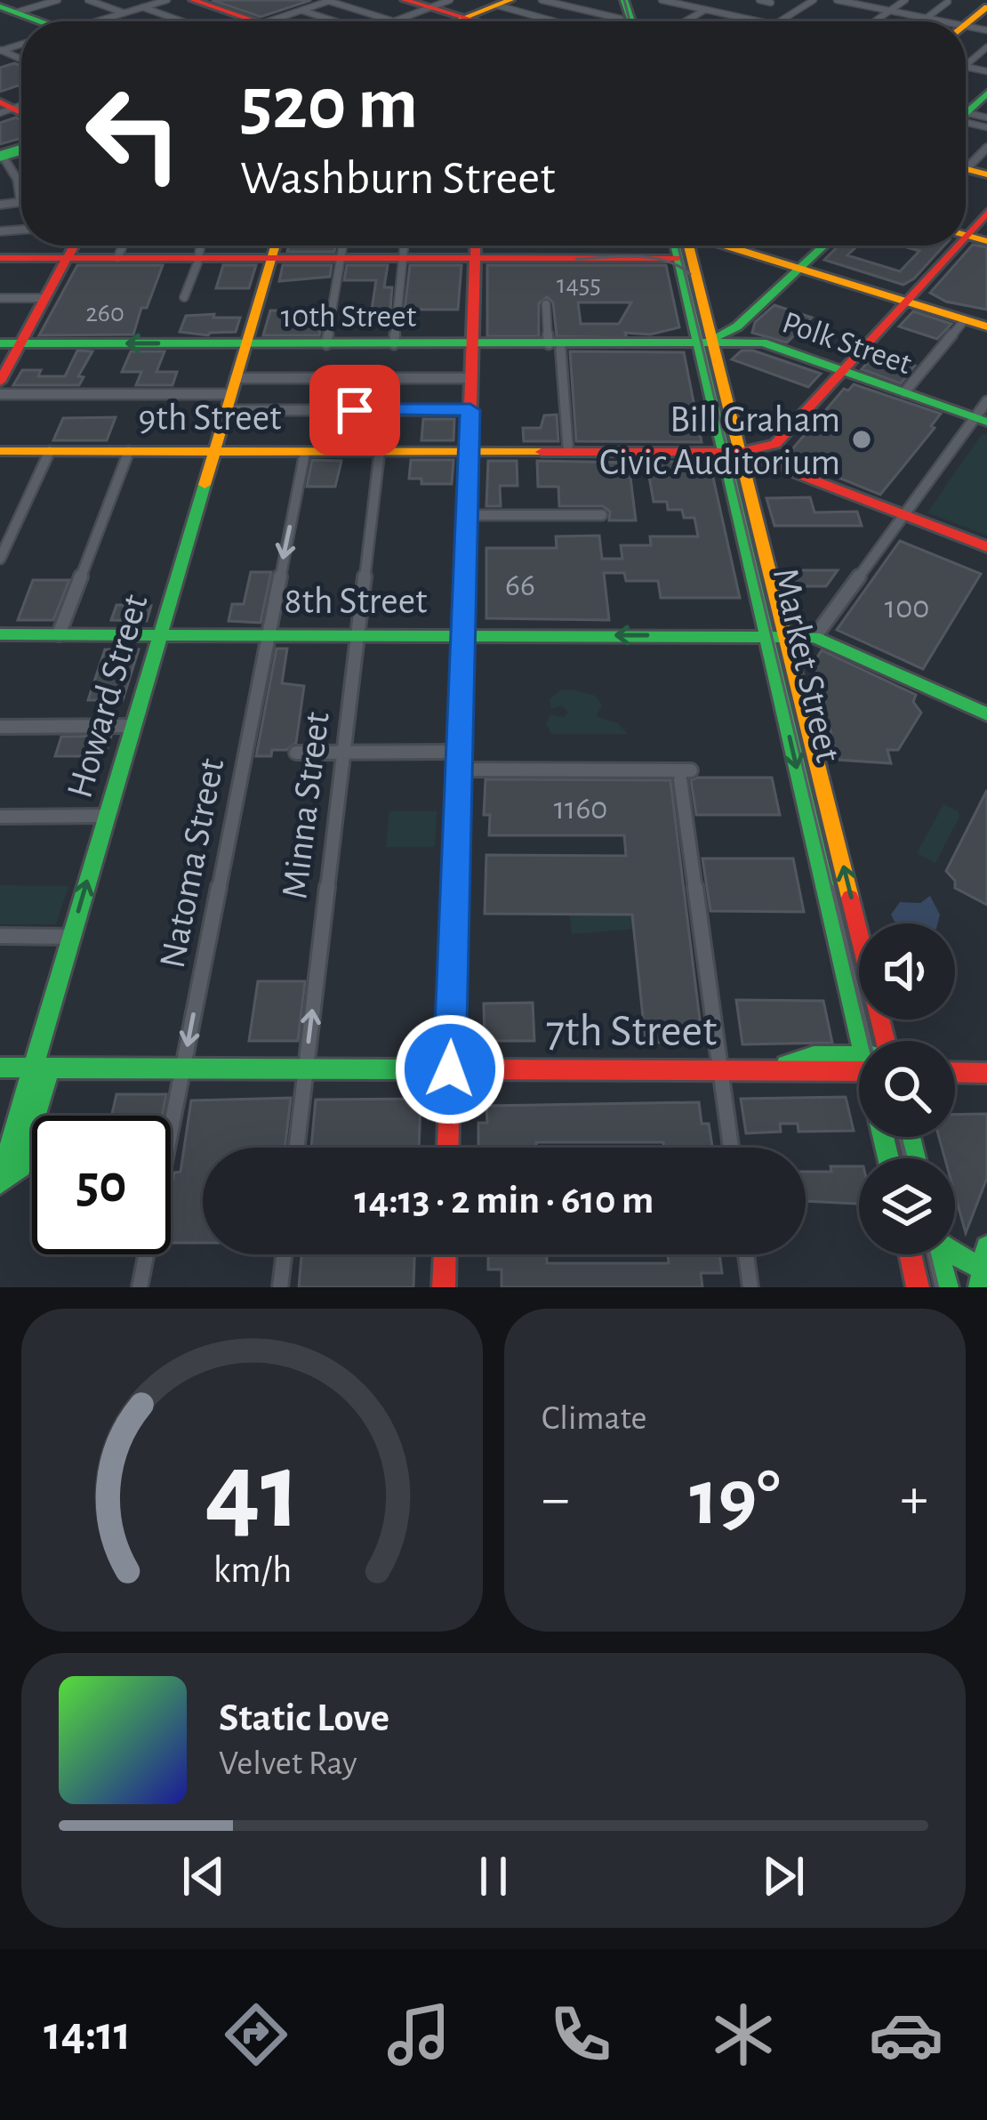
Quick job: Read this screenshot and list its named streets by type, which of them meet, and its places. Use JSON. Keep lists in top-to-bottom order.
{
  "streets": {
    "main road": [
      "10th Street",
      "Polk Street",
      "9th Street",
      "8th Street",
      "Market Street",
      "Howard Street",
      "7th Street"
    ],
    "street": ["Minna Street", "Natoma Street"]
  },
  "crossings": [
    ["10th Street", "Polk Street"],
    ["10th Street", "Market Street"],
    ["10th Street", "Howard Street"],
    ["Polk Street", "Market Street"],
    ["9th Street", "Market Street"],
    ["9th Street", "Howard Street"],
    ["9th Street", "Minna Street"],
    ["9th Street", "Natoma Street"],
    ["8th Street", "Market Street"],
    ["8th Street", "Howard Street"],
    ["8th Street", "Minna Street"],
    ["8th Street", "Natoma Street"],
    ["Howard Street", "7th Street"],
    ["Minna Street", "7th Street"],
    ["Natoma Street", "7th Street"]
  ],
  "one_way": ["8th Street", "Minna Street", "Natoma Street"],
  "places": ["Bill Graham Civic Auditorium"],
  "house_numbers": [
    "1455",
    "260",
    "66",
    "100",
    "1160"
  ],
  "page": {
    "turn": ["520 m", "Washburn Street"],
    "limit": "50",
    "trip": "14:13 · 2 min · 610 m",
    "tile": "Climate",
    "heat": ["−", "19°", "+"],
    "song": ["Static Love", "Velvet Ray"],
    "tabs": "14:11",
    "gauge": ["41", "km/h"]
  }
}
